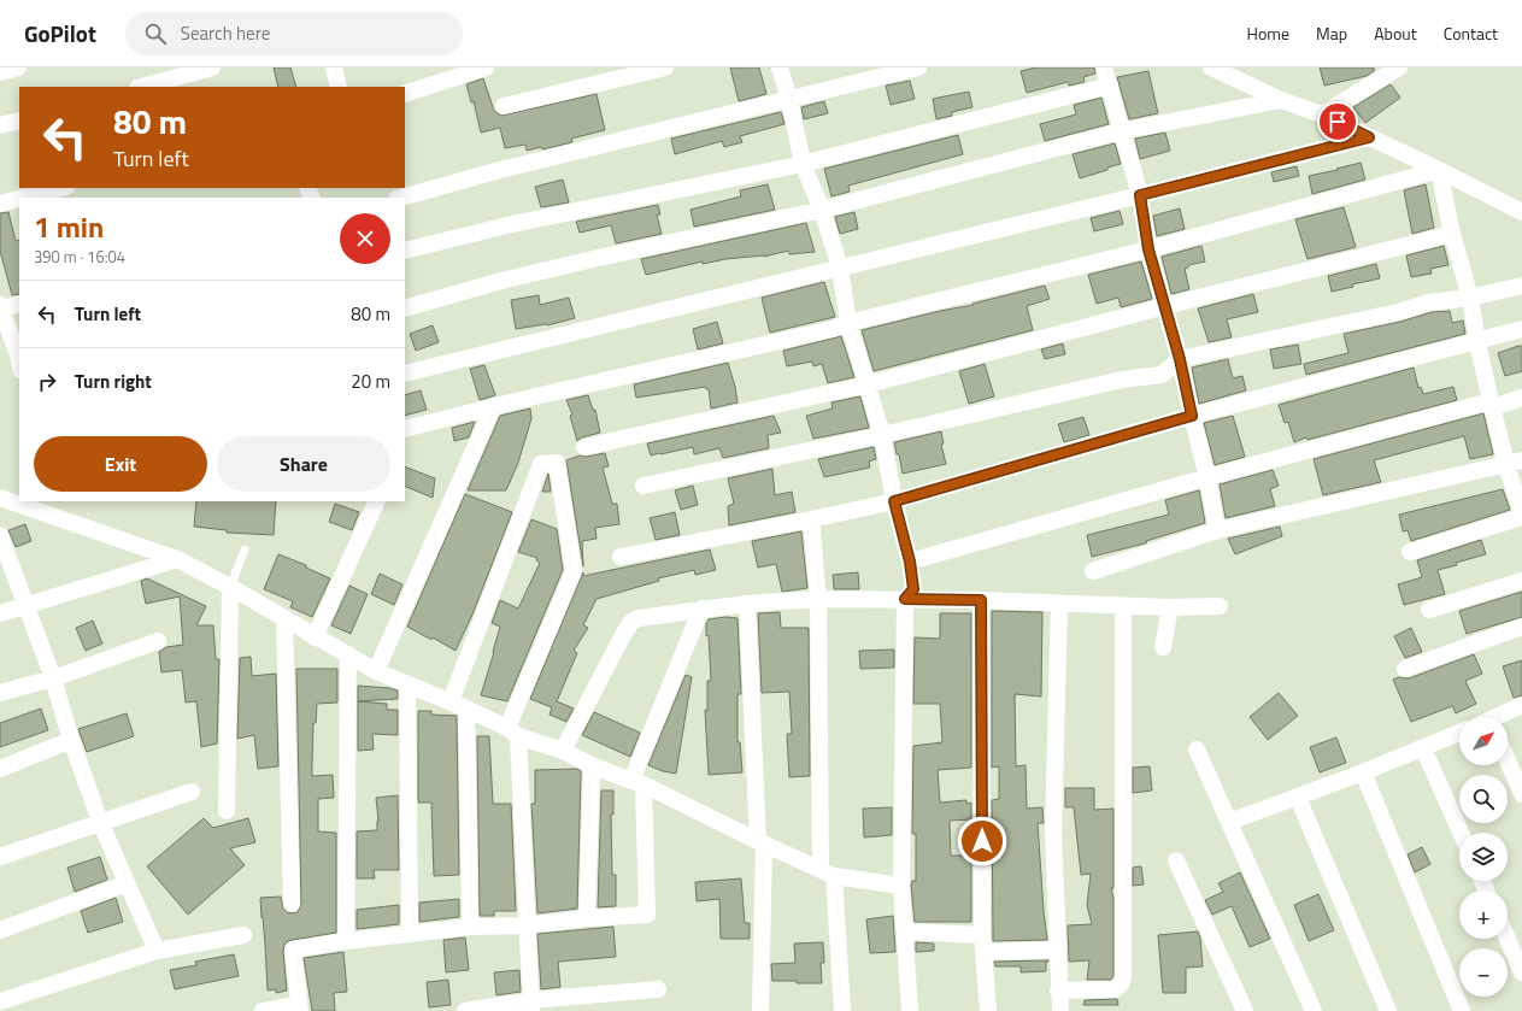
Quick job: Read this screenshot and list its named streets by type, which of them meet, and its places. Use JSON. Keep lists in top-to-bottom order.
{
  "north": "top right",
  "page": {
    "header": "GoPilot",
    "search": "Search here",
    "nav": [
      "Home",
      "Map",
      "About",
      "Contact"
    ],
    "turn": ["80 m", "Turn left"],
    "heading": ["1 min", "390 m · 16:04"],
    "list": [
      {
        "name": "Turn left",
        "value": "80 m"
      },
      {
        "name": "Turn right",
        "value": "20 m"
      }
    ],
    "buttons": ["Exit", "Share"],
    "map_buttons": ["+", "−"]
  }
}
